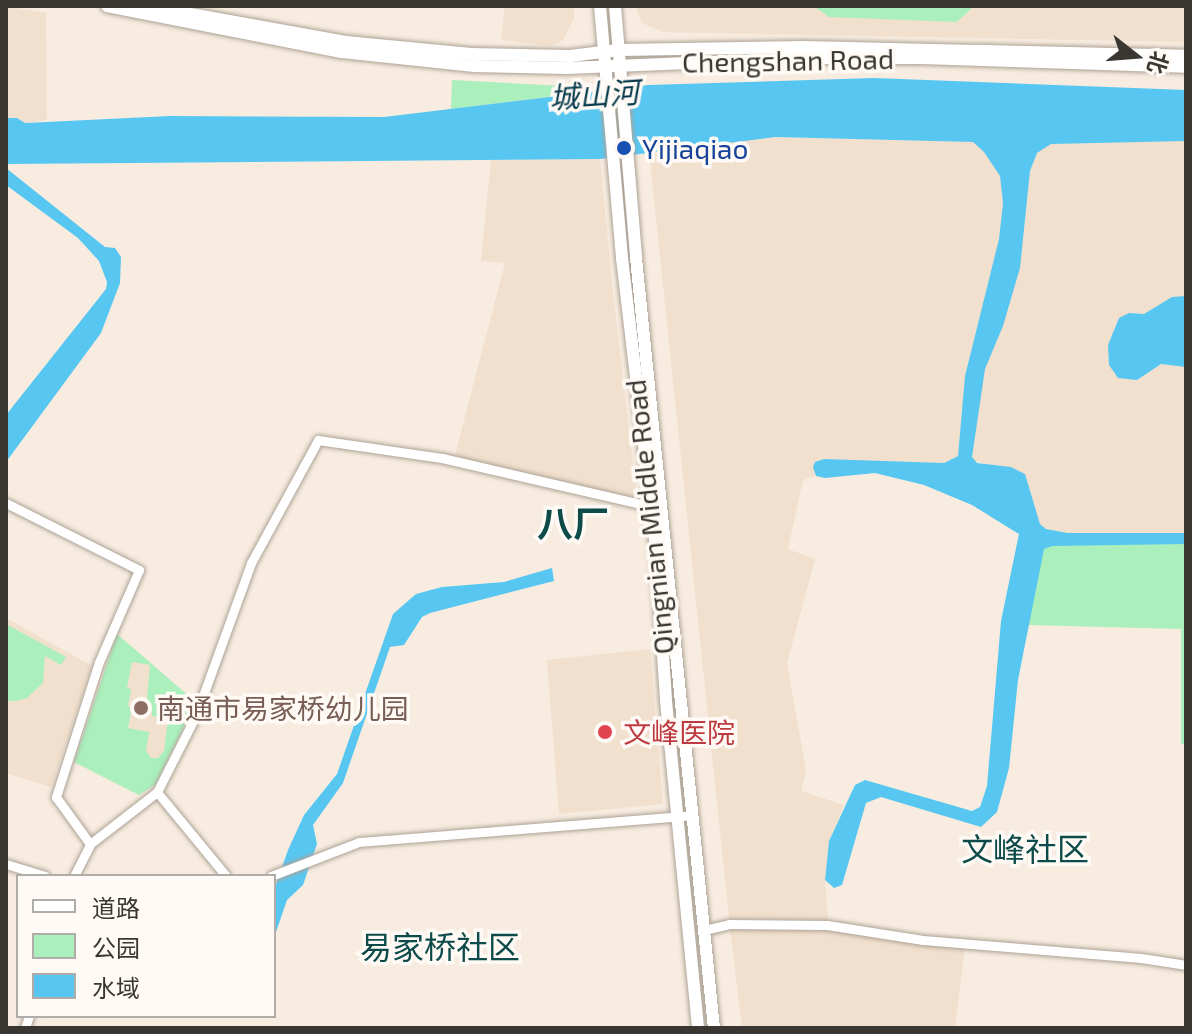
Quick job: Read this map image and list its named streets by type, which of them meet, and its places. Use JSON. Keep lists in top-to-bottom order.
{
  "streets": {
    "main road": ["Chengshan Road", "Qingnian Middle Road"]
  },
  "crossings": [
    ["Chengshan Road", "Qingnian Middle Road"]
  ],
  "districts": ["八厂", "文峰社区", "易家桥社区"],
  "water": ["城山河"],
  "places": ["Yijiaqiao", "南通市易家桥幼儿园", "文峰医院"],
  "legend": ["道路", "公园", "水域"],
  "north": "right"
}
